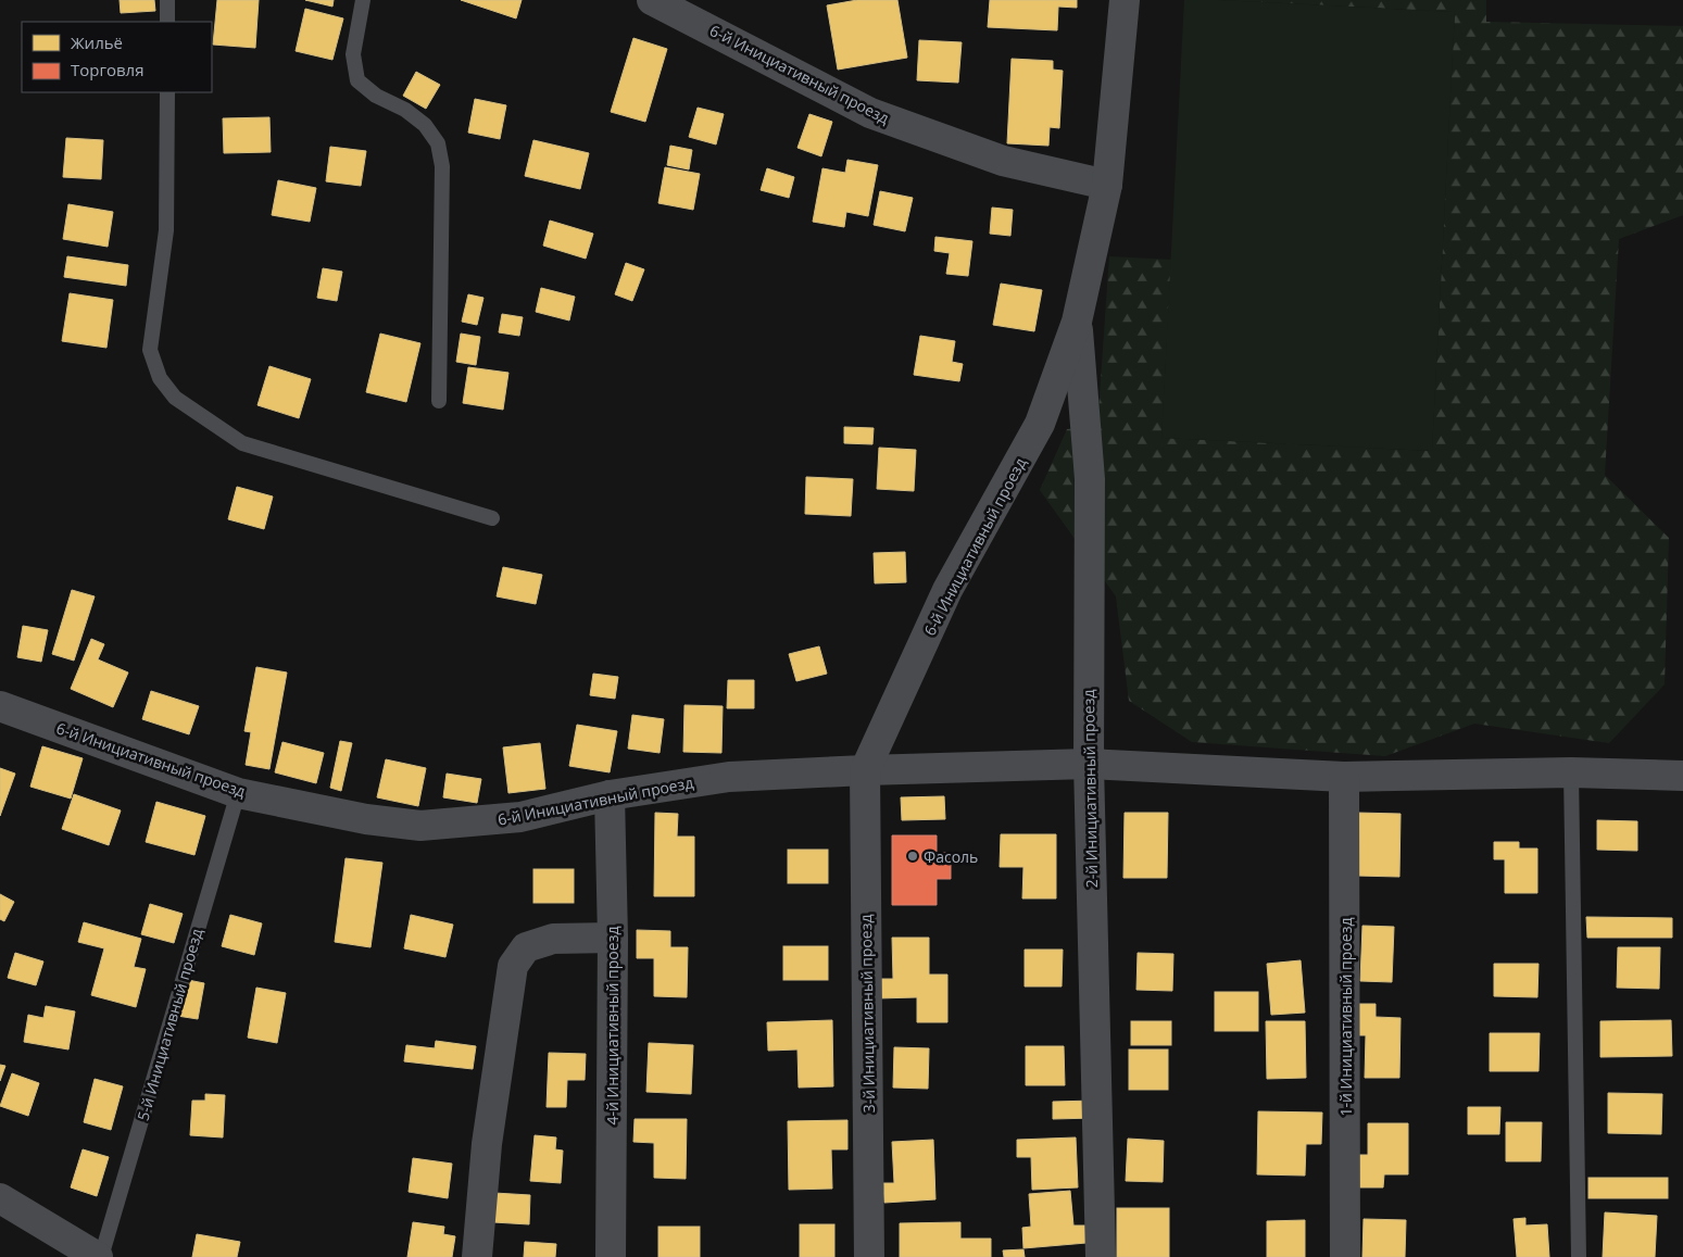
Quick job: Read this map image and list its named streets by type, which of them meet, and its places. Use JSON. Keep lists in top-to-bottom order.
{
  "streets": {
    "street": [
      "6-й Инициативный проезд",
      "2-й Инициативный проезд",
      "3-й Инициативный проезд",
      "1-й Инициативный проезд",
      "4-й Инициативный проезд"
    ],
    "lane": ["5-й Инициативный проезд"]
  },
  "crossings": [
    ["6-й Инициативный проезд", "2-й Инициативный проезд"],
    ["6-й Инициативный проезд", "3-й Инициативный проезд"],
    ["6-й Инициативный проезд", "5-й Инициативный проезд"],
    ["6-й Инициативный проезд", "4-й Инициативный проезд"]
  ],
  "places": ["Фасоль"],
  "legend": ["Жильё", "Торговля"]
}
